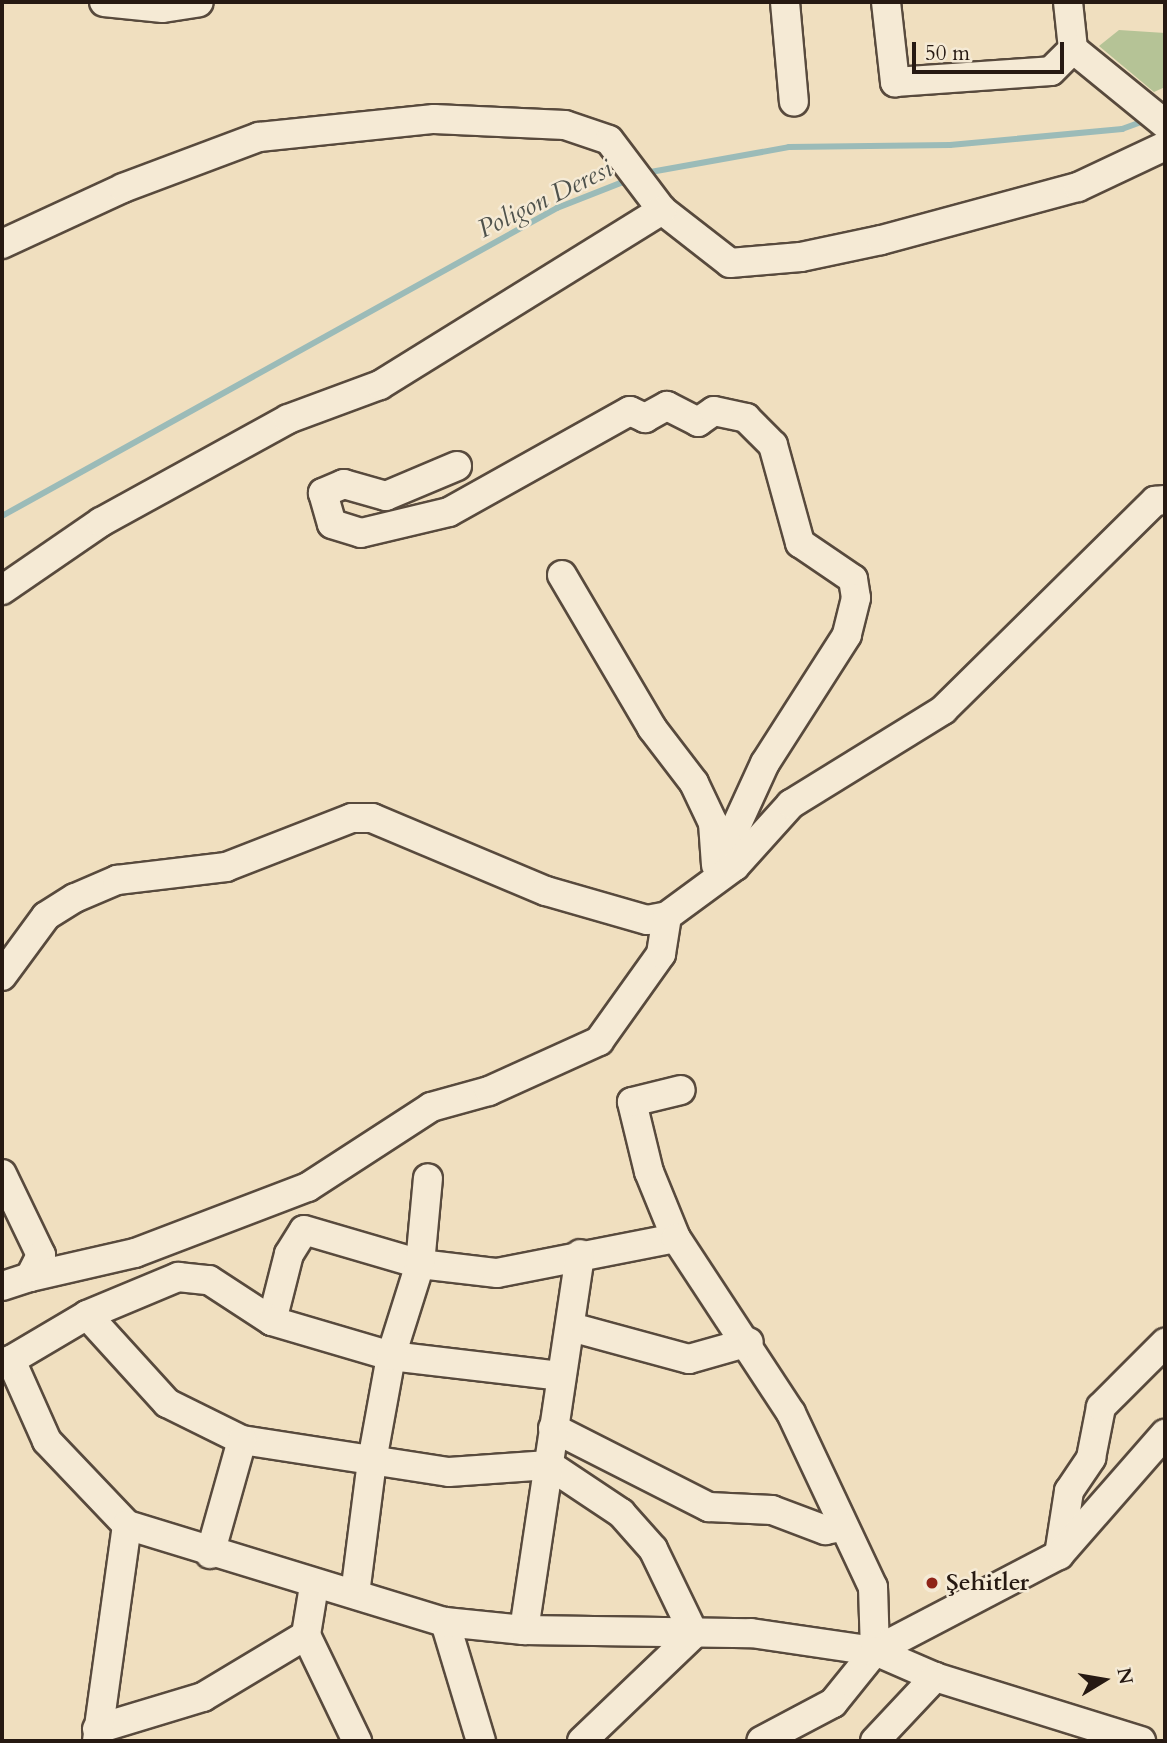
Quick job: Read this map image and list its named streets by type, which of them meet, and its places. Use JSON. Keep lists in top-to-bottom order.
{
  "water": ["Poligon Deresi"],
  "places": ["Şehitler"],
  "scale_bar": "50 m",
  "north": "right"
}
